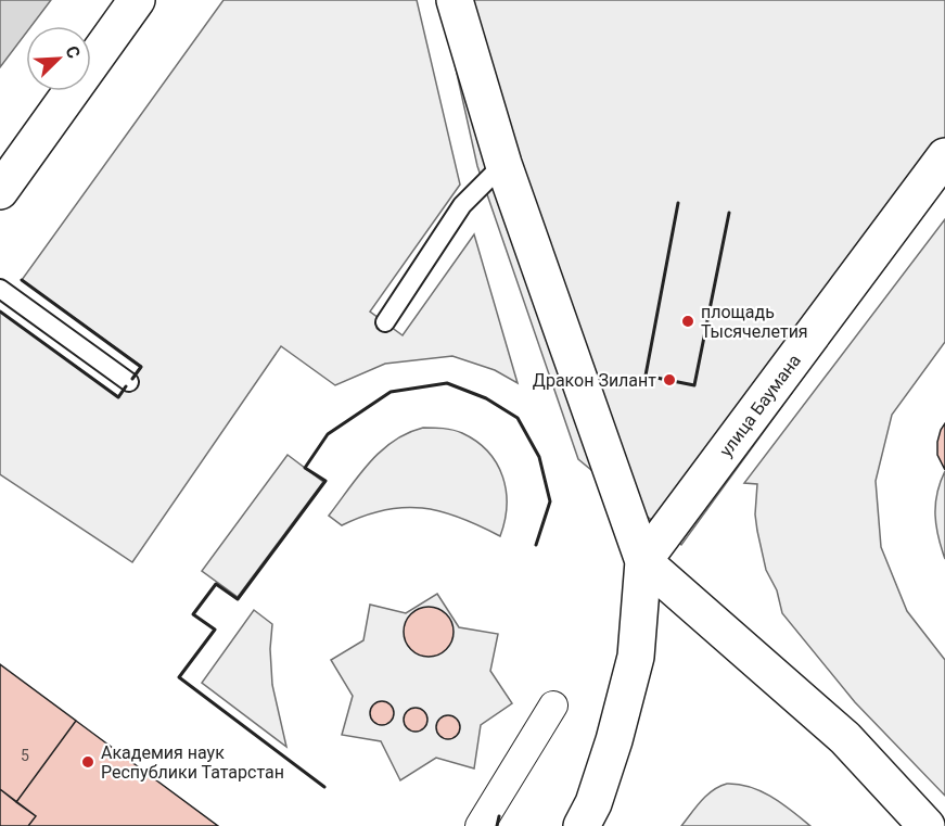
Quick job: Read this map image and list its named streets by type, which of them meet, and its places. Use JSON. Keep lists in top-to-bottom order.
{
  "streets": {
    "street": ["улица Баумана"]
  },
  "places": ["площадь Тысячелетия", "Дракон Зилант", "Академия наук Республики Татарстан"],
  "house_numbers": ["5"],
  "north": "top right"
}
